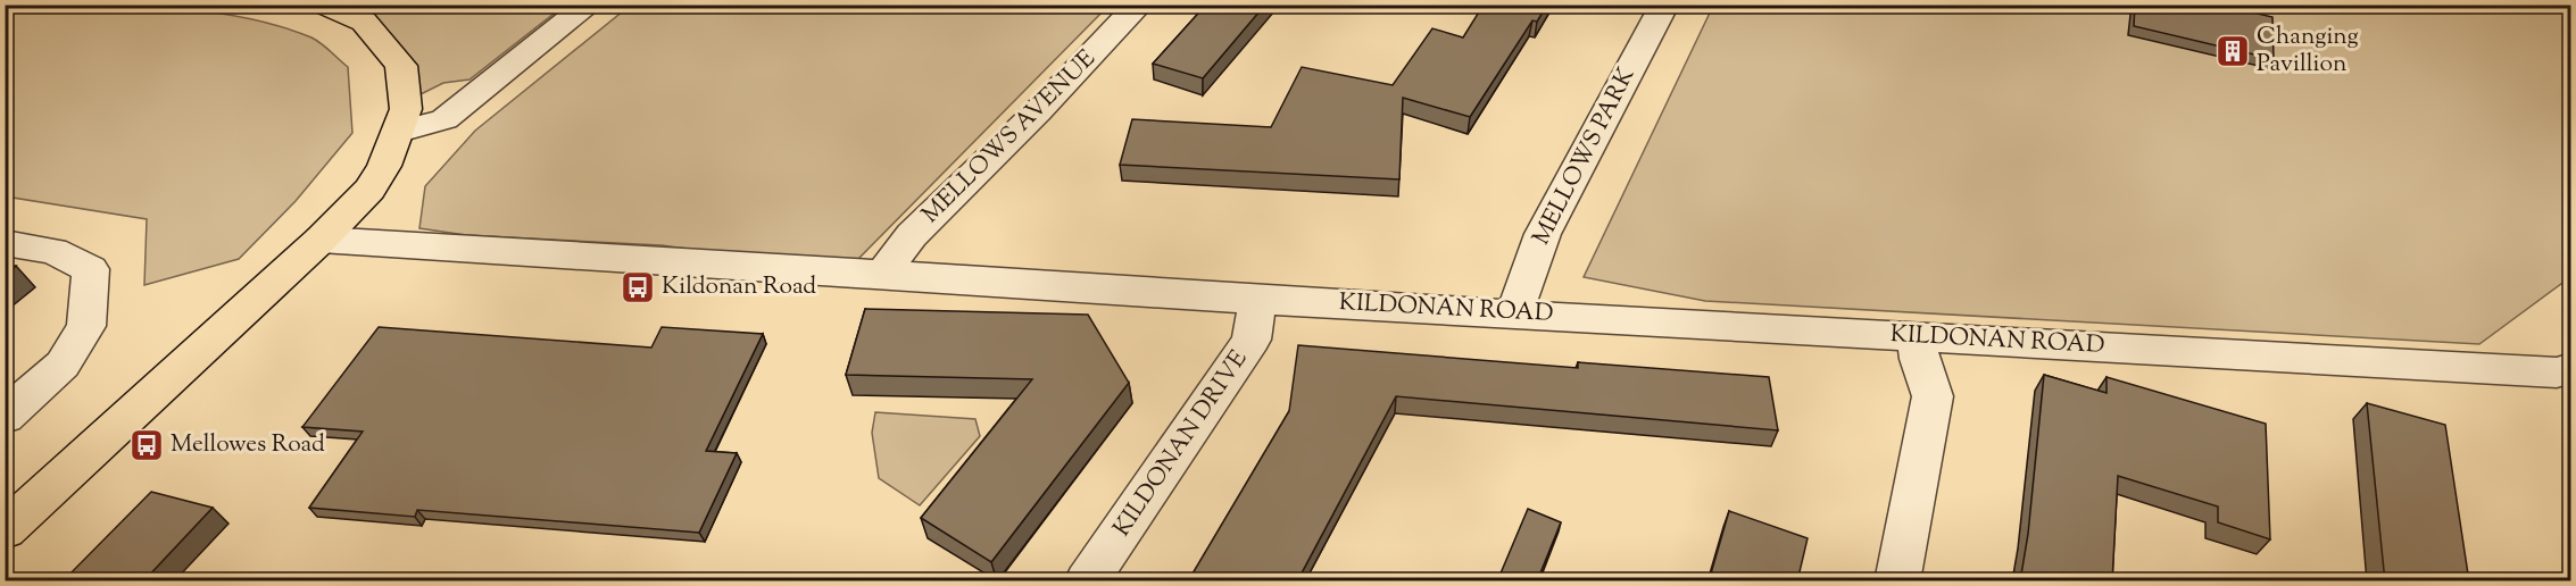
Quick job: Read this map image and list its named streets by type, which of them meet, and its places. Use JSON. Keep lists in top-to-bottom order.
{
  "streets": {
    "street": [
      "MELLOWS AVENUE",
      "MELLOWS PARK",
      "KILDONAN ROAD",
      "KILDONAN DRIVE"
    ]
  },
  "crossings": [
    ["MELLOWS AVENUE", "KILDONAN ROAD"],
    ["MELLOWS PARK", "KILDONAN ROAD"],
    ["KILDONAN ROAD", "KILDONAN DRIVE"]
  ],
  "places": {
    "building": ["Changing Pavillion"],
    "bus stop": ["Kildonan Road", "Mellowes Road"]
  }
}
